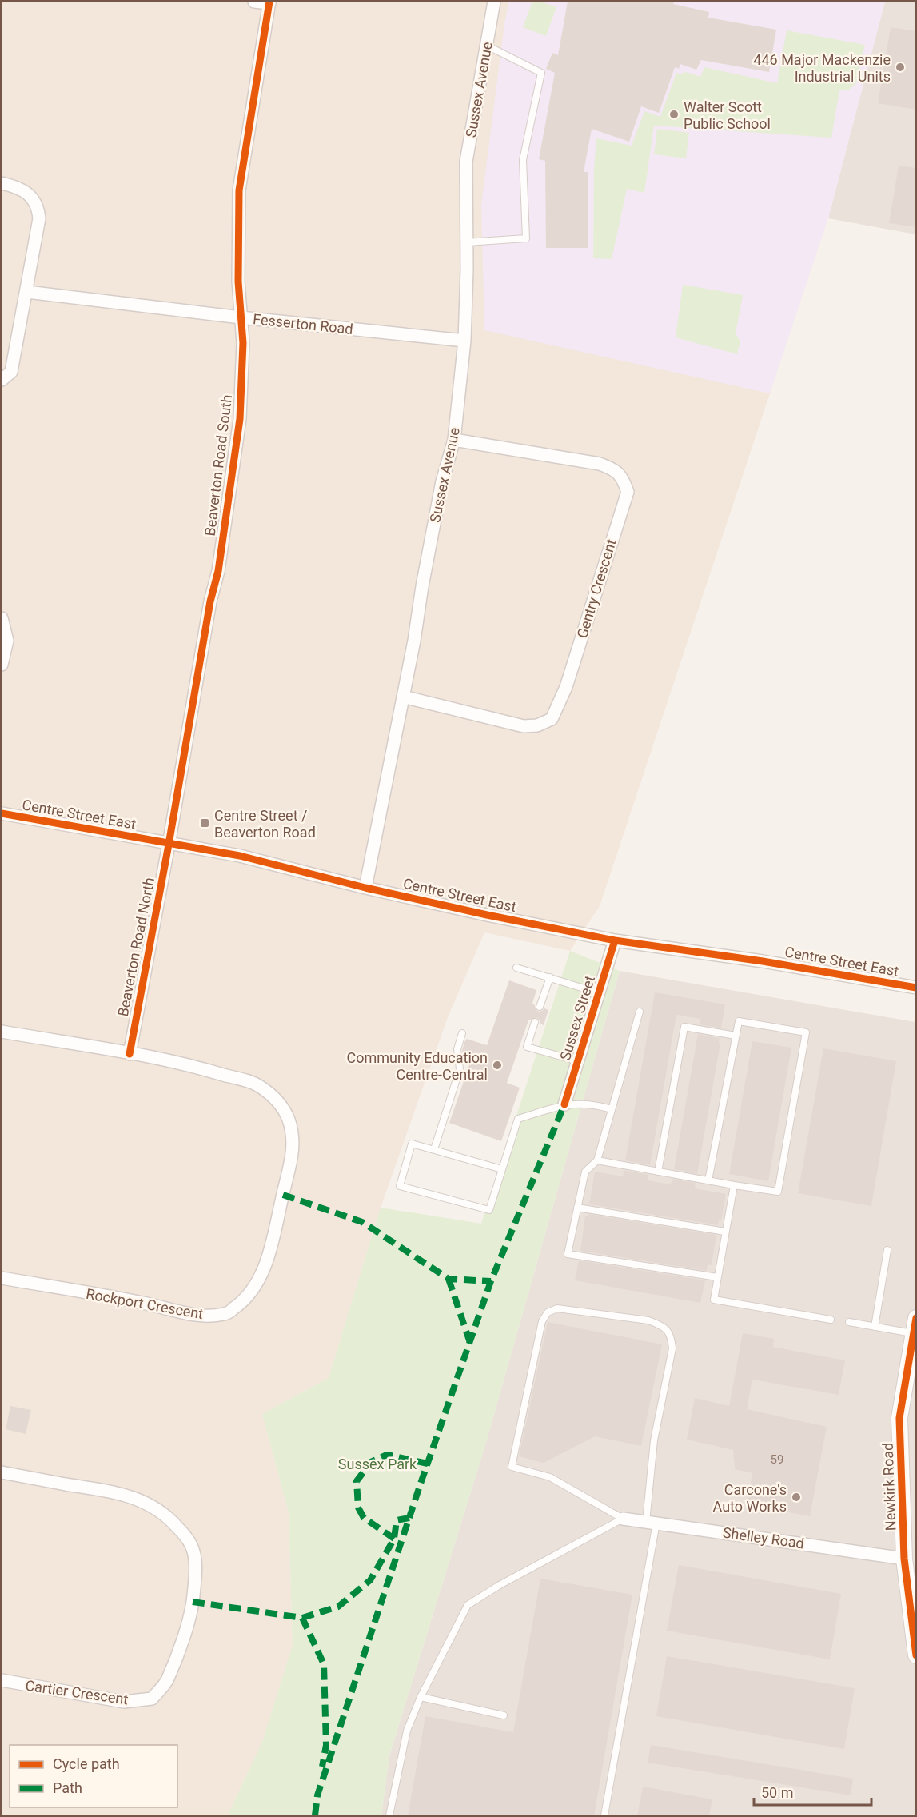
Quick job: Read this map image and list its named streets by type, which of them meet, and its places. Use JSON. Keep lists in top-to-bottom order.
{
  "streets": {
    "street": [
      "Sussex Avenue",
      "Fesserton Road",
      "Beaverton Road South",
      "Gentry Crescent",
      "Centre Street East",
      "Beaverton Road North",
      "Sussex Street",
      "Rockport Crescent",
      "Newkirk Road",
      "Shelley Road",
      "Cartier Crescent"
    ]
  },
  "crossings": [
    ["Sussex Avenue", "Fesserton Road"],
    ["Sussex Avenue", "Gentry Crescent"],
    ["Sussex Avenue", "Centre Street East"],
    ["Fesserton Road", "Beaverton Road South"],
    ["Beaverton Road South", "Centre Street East"],
    ["Beaverton Road South", "Beaverton Road North"],
    ["Centre Street East", "Beaverton Road North"],
    ["Centre Street East", "Sussex Street"],
    ["Beaverton Road North", "Rockport Crescent"],
    ["Newkirk Road", "Shelley Road"]
  ],
  "parks": ["Sussex Park"],
  "places": {
    "other": [
      "446 Major Mackenzie Industrial Units",
      "Walter Scott Public School",
      "Community Education Centre-Central",
      "Carcone's Auto Works"
    ],
    "transit": ["Centre Street / Beaverton Road"]
  },
  "house_numbers": ["59"],
  "legend": ["Cycle path", "Path"],
  "scale_bar": "50 m"
}
